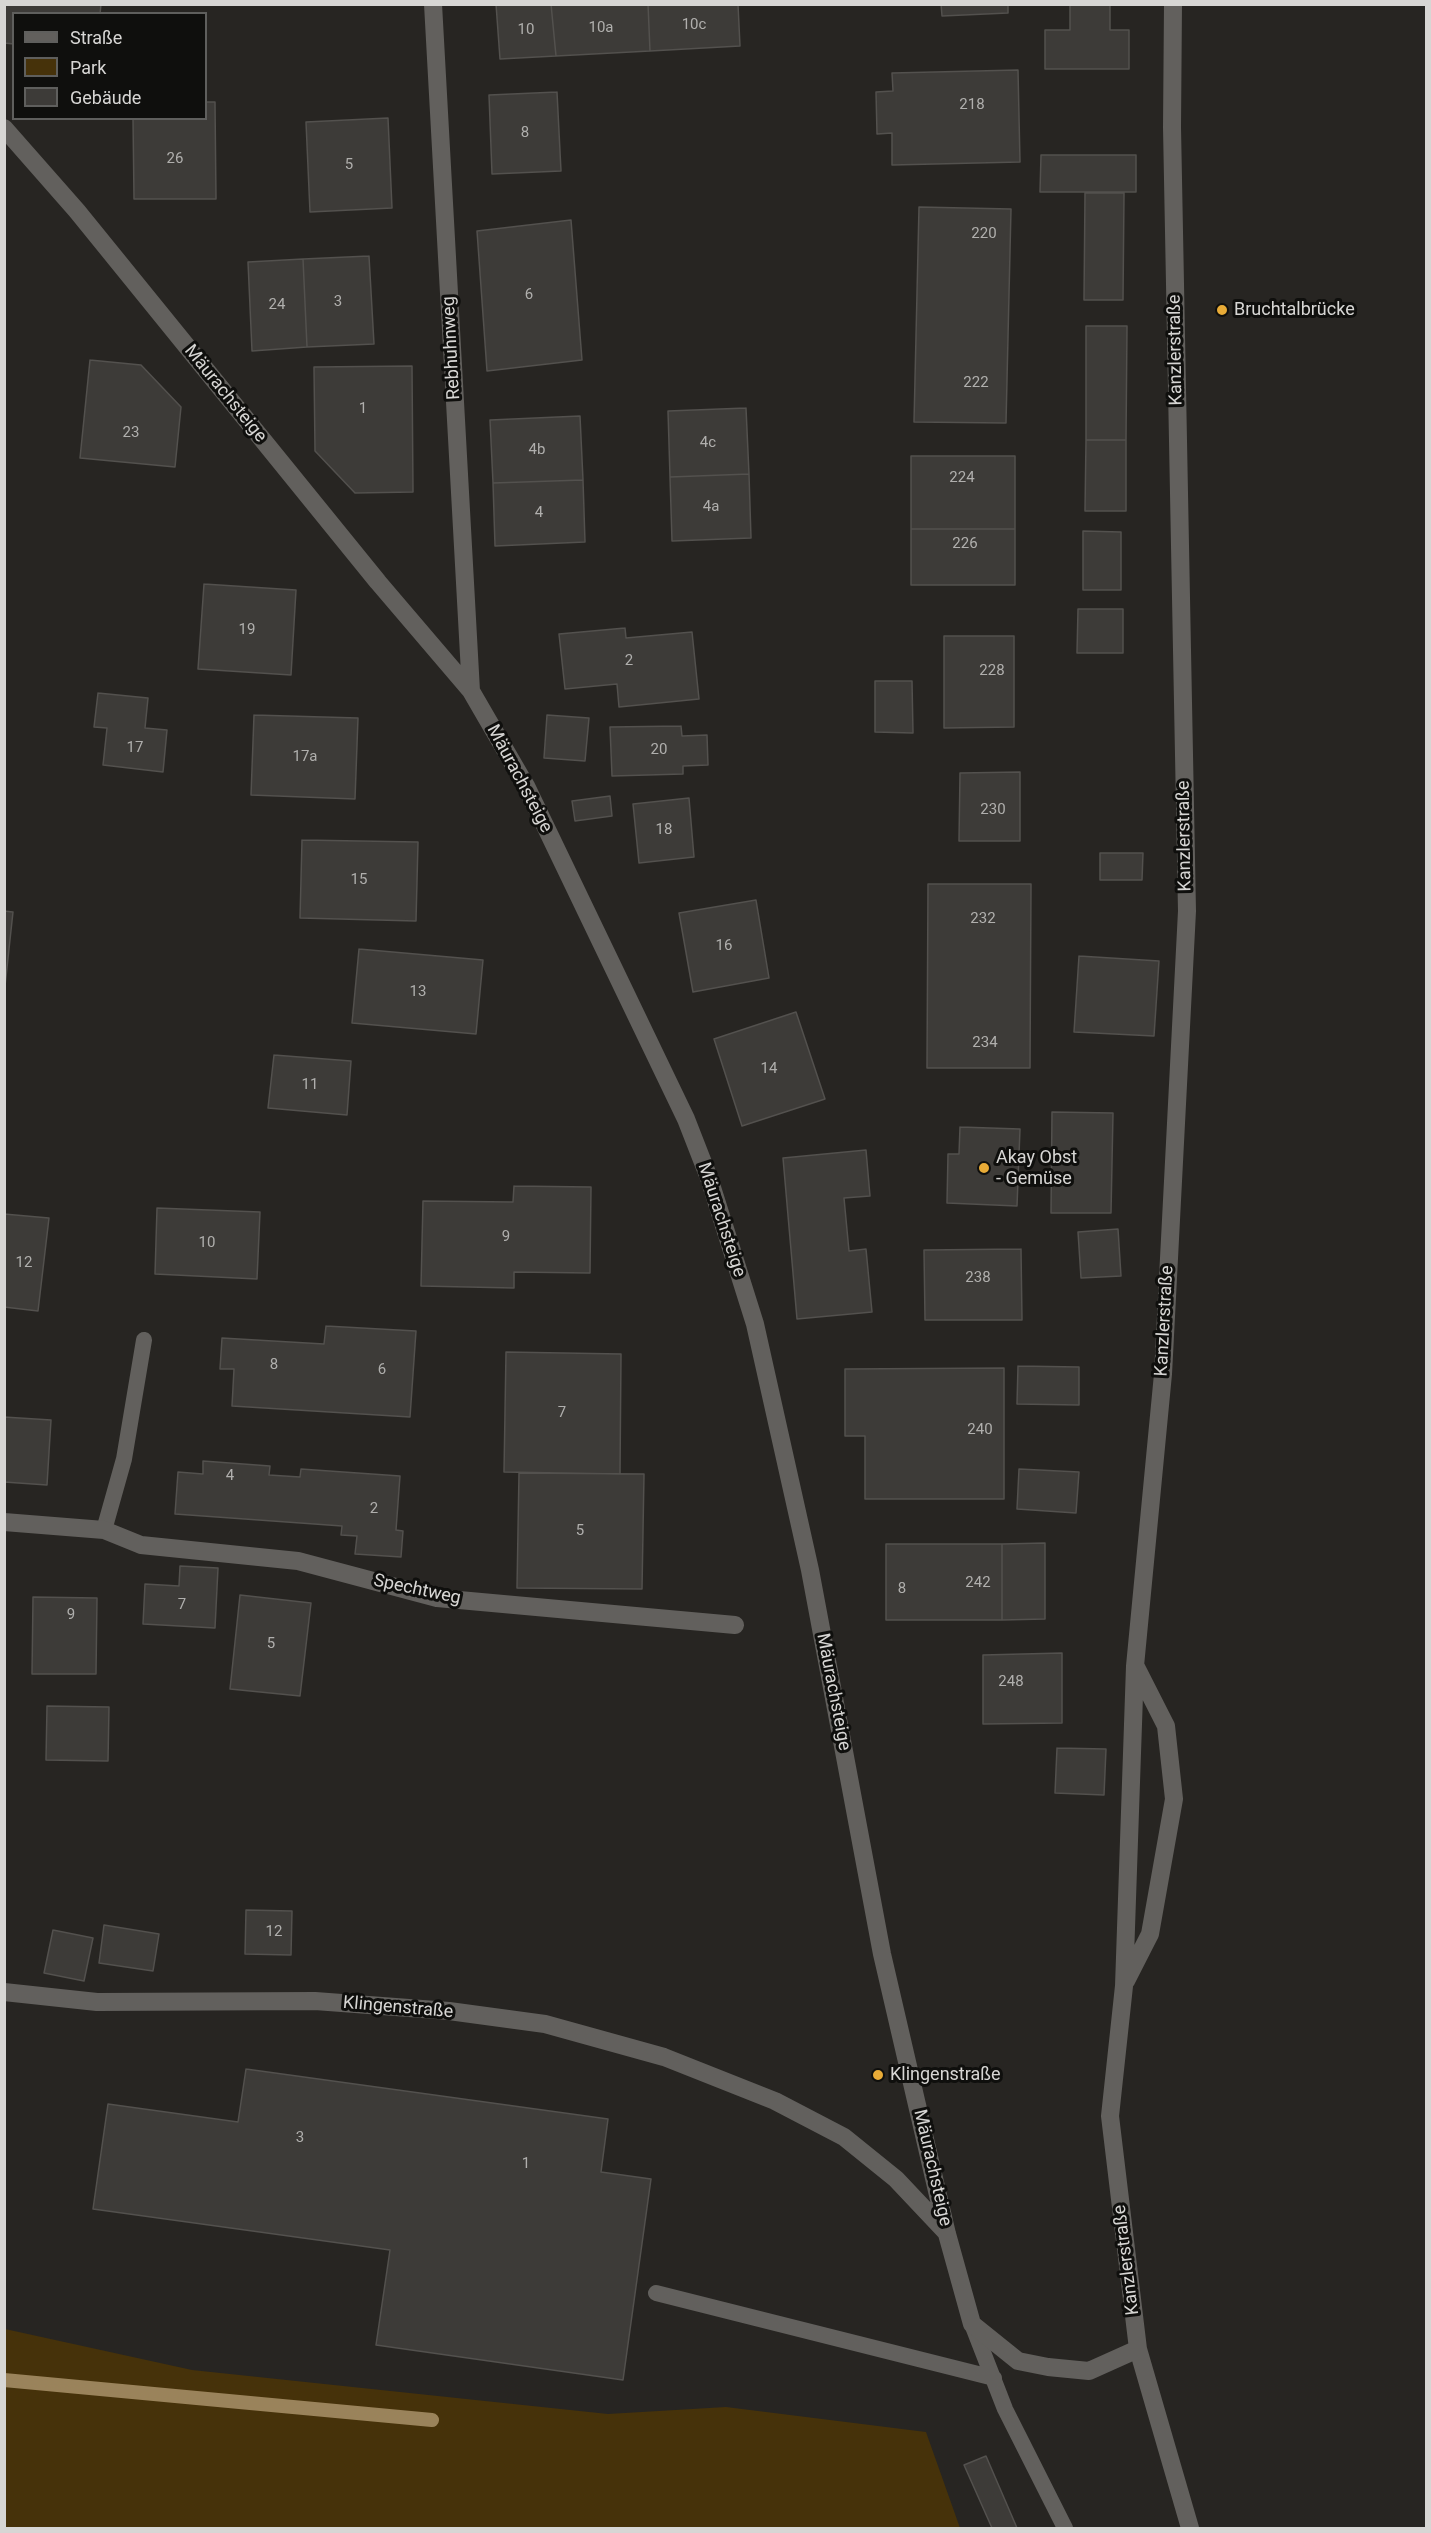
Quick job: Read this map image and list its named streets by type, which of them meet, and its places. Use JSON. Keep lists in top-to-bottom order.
{
  "streets": {
    "street": [
      "Rebhuhnweg",
      "Kanzlerstraße",
      "Mäurachsteige",
      "Spechtweg",
      "Klingenstraße"
    ]
  },
  "crossings": [
    ["Rebhuhnweg", "Mäurachsteige"],
    ["Mäurachsteige", "Klingenstraße"]
  ],
  "places": ["Bruchtalbrücke", "Akay Obst - Gemüse", "Klingenstraße"],
  "house_numbers": [
    "10c",
    "10a",
    "10",
    "218",
    "8",
    "26",
    "5",
    "220",
    "6",
    "3",
    "24",
    "222",
    "1",
    "23",
    "4c",
    "4b",
    "224",
    "4a",
    "4",
    "226",
    "19",
    "2",
    "228",
    "17",
    "20",
    "17a",
    "230",
    "18",
    "15",
    "232",
    "16",
    "13",
    "234",
    "14",
    "11",
    "9",
    "10",
    "12",
    "238",
    "8",
    "6",
    "7",
    "240",
    "4",
    "2",
    "5",
    "242",
    "8",
    "7",
    "9",
    "5",
    "248",
    "12",
    "3",
    "1"
  ],
  "legend": ["Straße", "Park", "Gebäude"]
}
